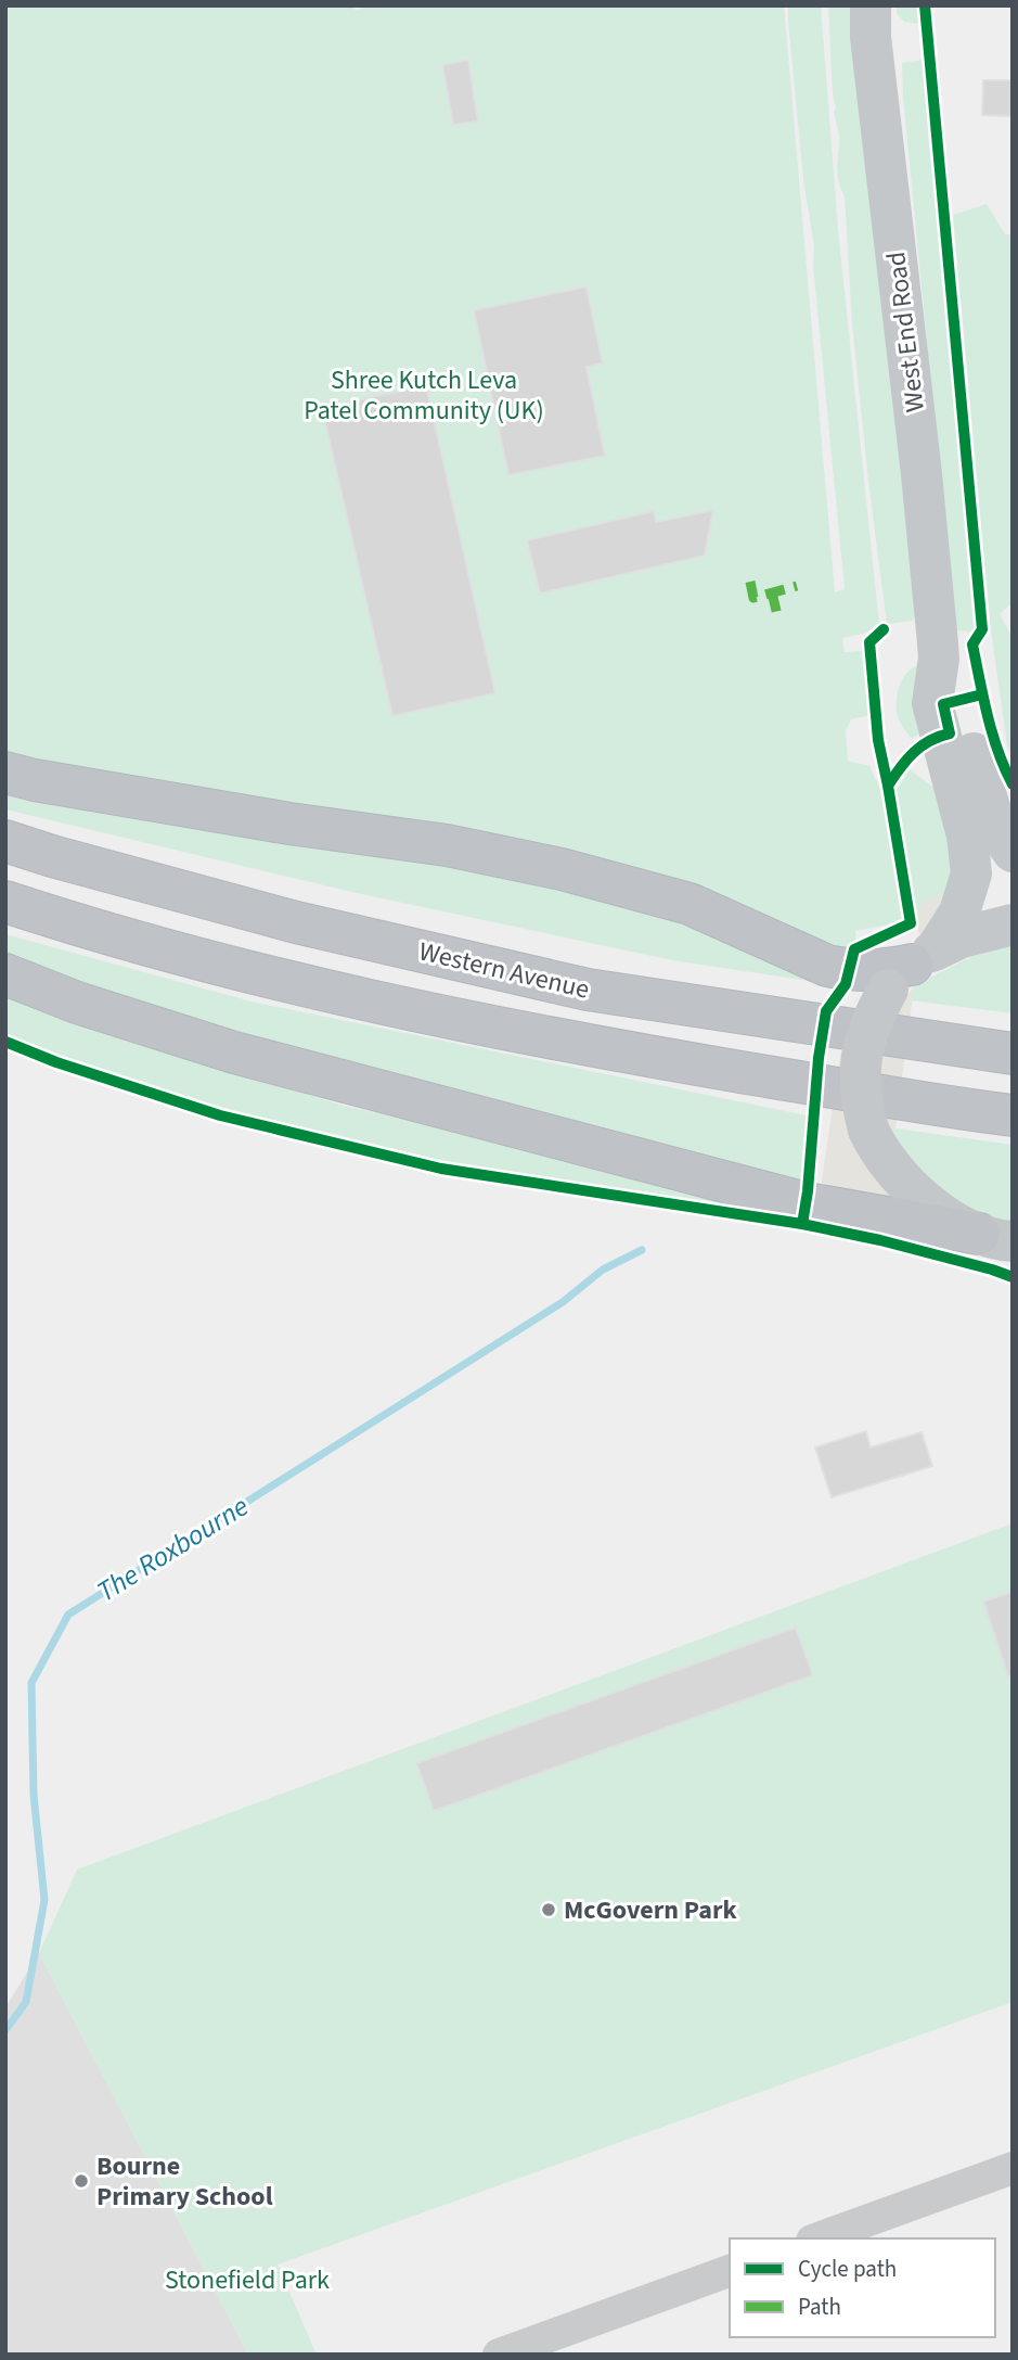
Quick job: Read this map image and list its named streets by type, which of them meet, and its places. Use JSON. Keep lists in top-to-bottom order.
{
  "streets": {
    "highway": ["Western Avenue"],
    "main road": ["West End Road"]
  },
  "water": ["The Roxbourne"],
  "parks": ["Shree Kutch Leva Patel Community (UK)", "Stonefield Park"],
  "places": ["McGovern Park", "Bourne Primary School"],
  "legend": ["Cycle path", "Path"]
}
